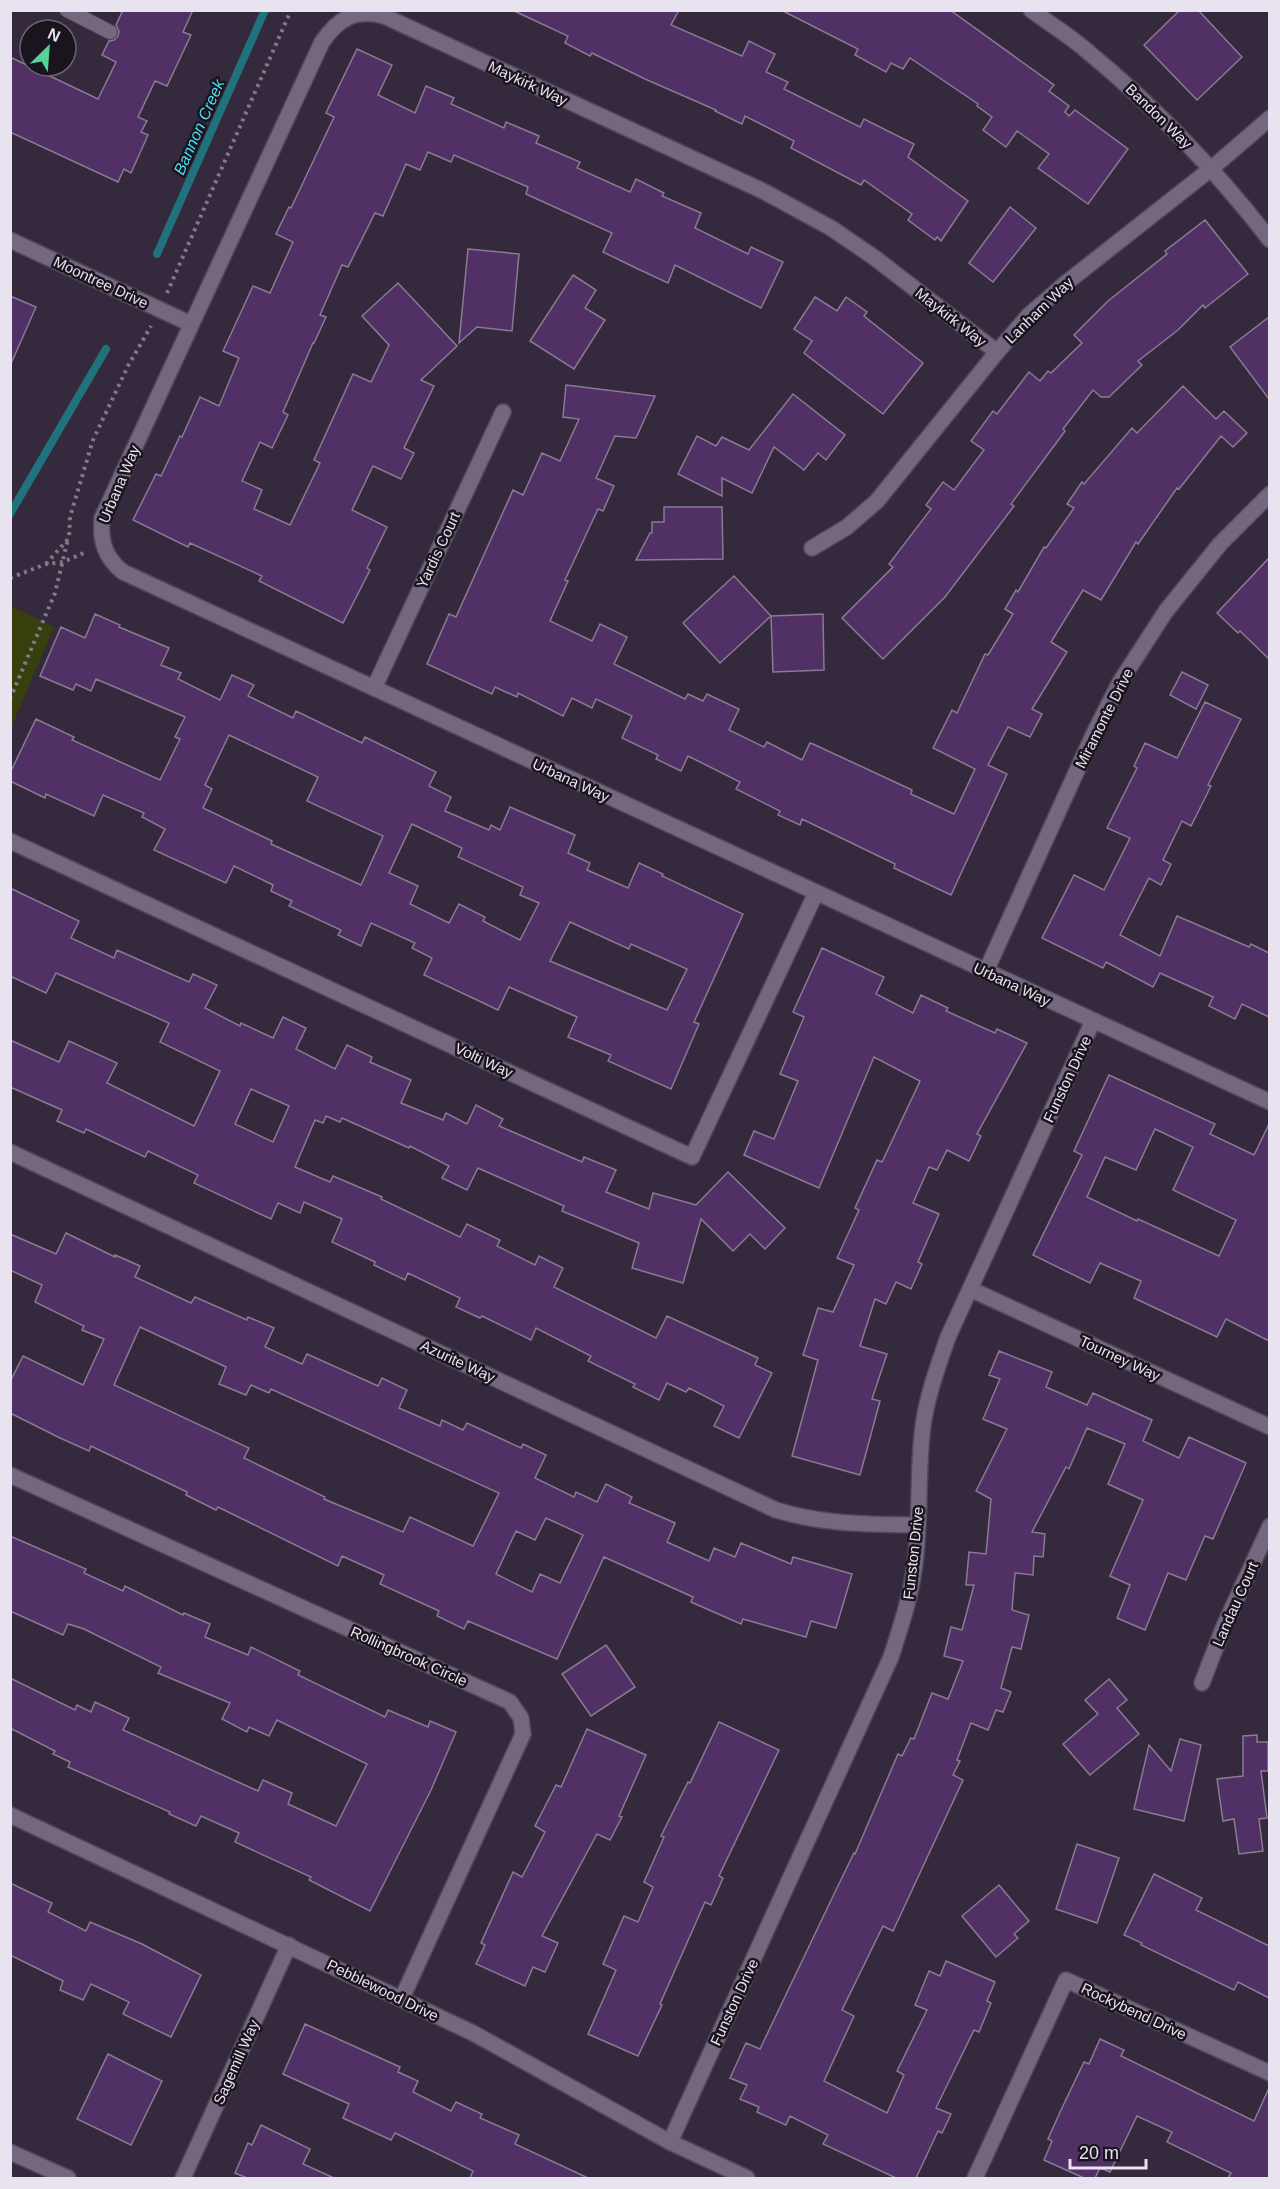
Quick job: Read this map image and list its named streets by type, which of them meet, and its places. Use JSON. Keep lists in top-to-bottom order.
{
  "streets": {
    "street": [
      "Maykirk Way",
      "Bandon Way",
      "Moontree Drive",
      "Lanham Way",
      "Urbana Way",
      "Yardis Court",
      "Miramonte Drive",
      "Volti Way",
      "Funston Drive",
      "Tourney Way",
      "Azurite Way",
      "Landau Court",
      "Rollingbrook Circle",
      "Pebblewood Drive",
      "Rockybend Drive",
      "Sagemill Way"
    ]
  },
  "crossings": [
    ["Maykirk Way", "Moontree Drive"],
    ["Maykirk Way", "Lanham Way"],
    ["Maykirk Way", "Urbana Way"],
    ["Bandon Way", "Lanham Way"],
    ["Moontree Drive", "Urbana Way"],
    ["Urbana Way", "Yardis Court"],
    ["Urbana Way", "Miramonte Drive"],
    ["Urbana Way", "Volti Way"],
    ["Urbana Way", "Funston Drive"],
    ["Funston Drive", "Tourney Way"],
    ["Funston Drive", "Azurite Way"],
    ["Funston Drive", "Pebblewood Drive"],
    ["Rollingbrook Circle", "Pebblewood Drive"],
    ["Pebblewood Drive", "Sagemill Way"]
  ],
  "water": ["Bannon Creek"],
  "scale_bar": "20 m",
  "north": "top right"
}
